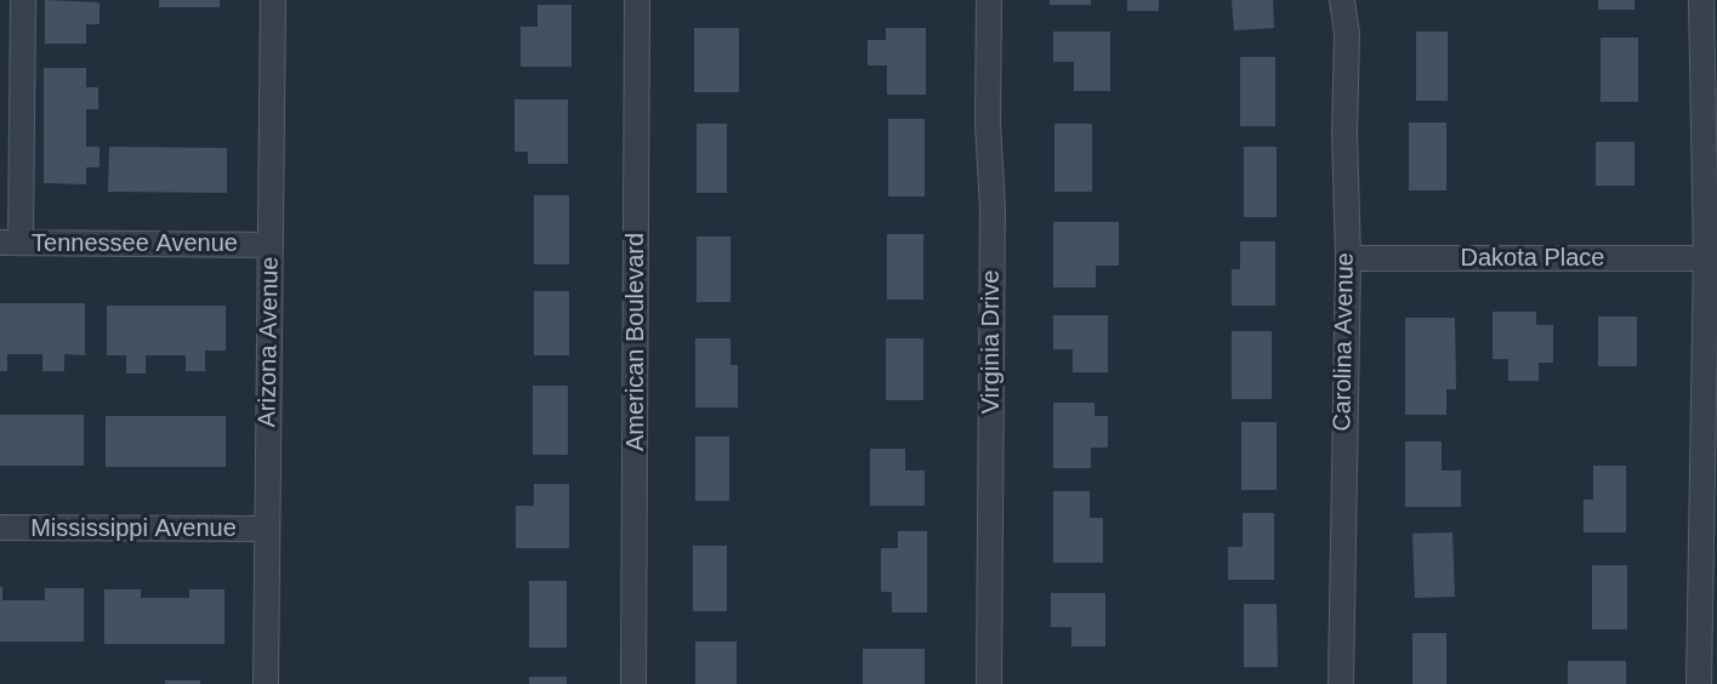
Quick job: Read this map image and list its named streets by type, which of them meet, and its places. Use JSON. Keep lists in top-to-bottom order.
{
  "streets": {
    "street": [
      "Tennessee Avenue",
      "Dakota Place",
      "Arizona Avenue",
      "American Boulevard",
      "Virginia Drive",
      "Carolina Avenue",
      "Mississippi Avenue"
    ]
  },
  "crossings": [
    ["Tennessee Avenue", "Arizona Avenue"],
    ["Dakota Place", "Carolina Avenue"],
    ["Arizona Avenue", "Mississippi Avenue"]
  ]
}
